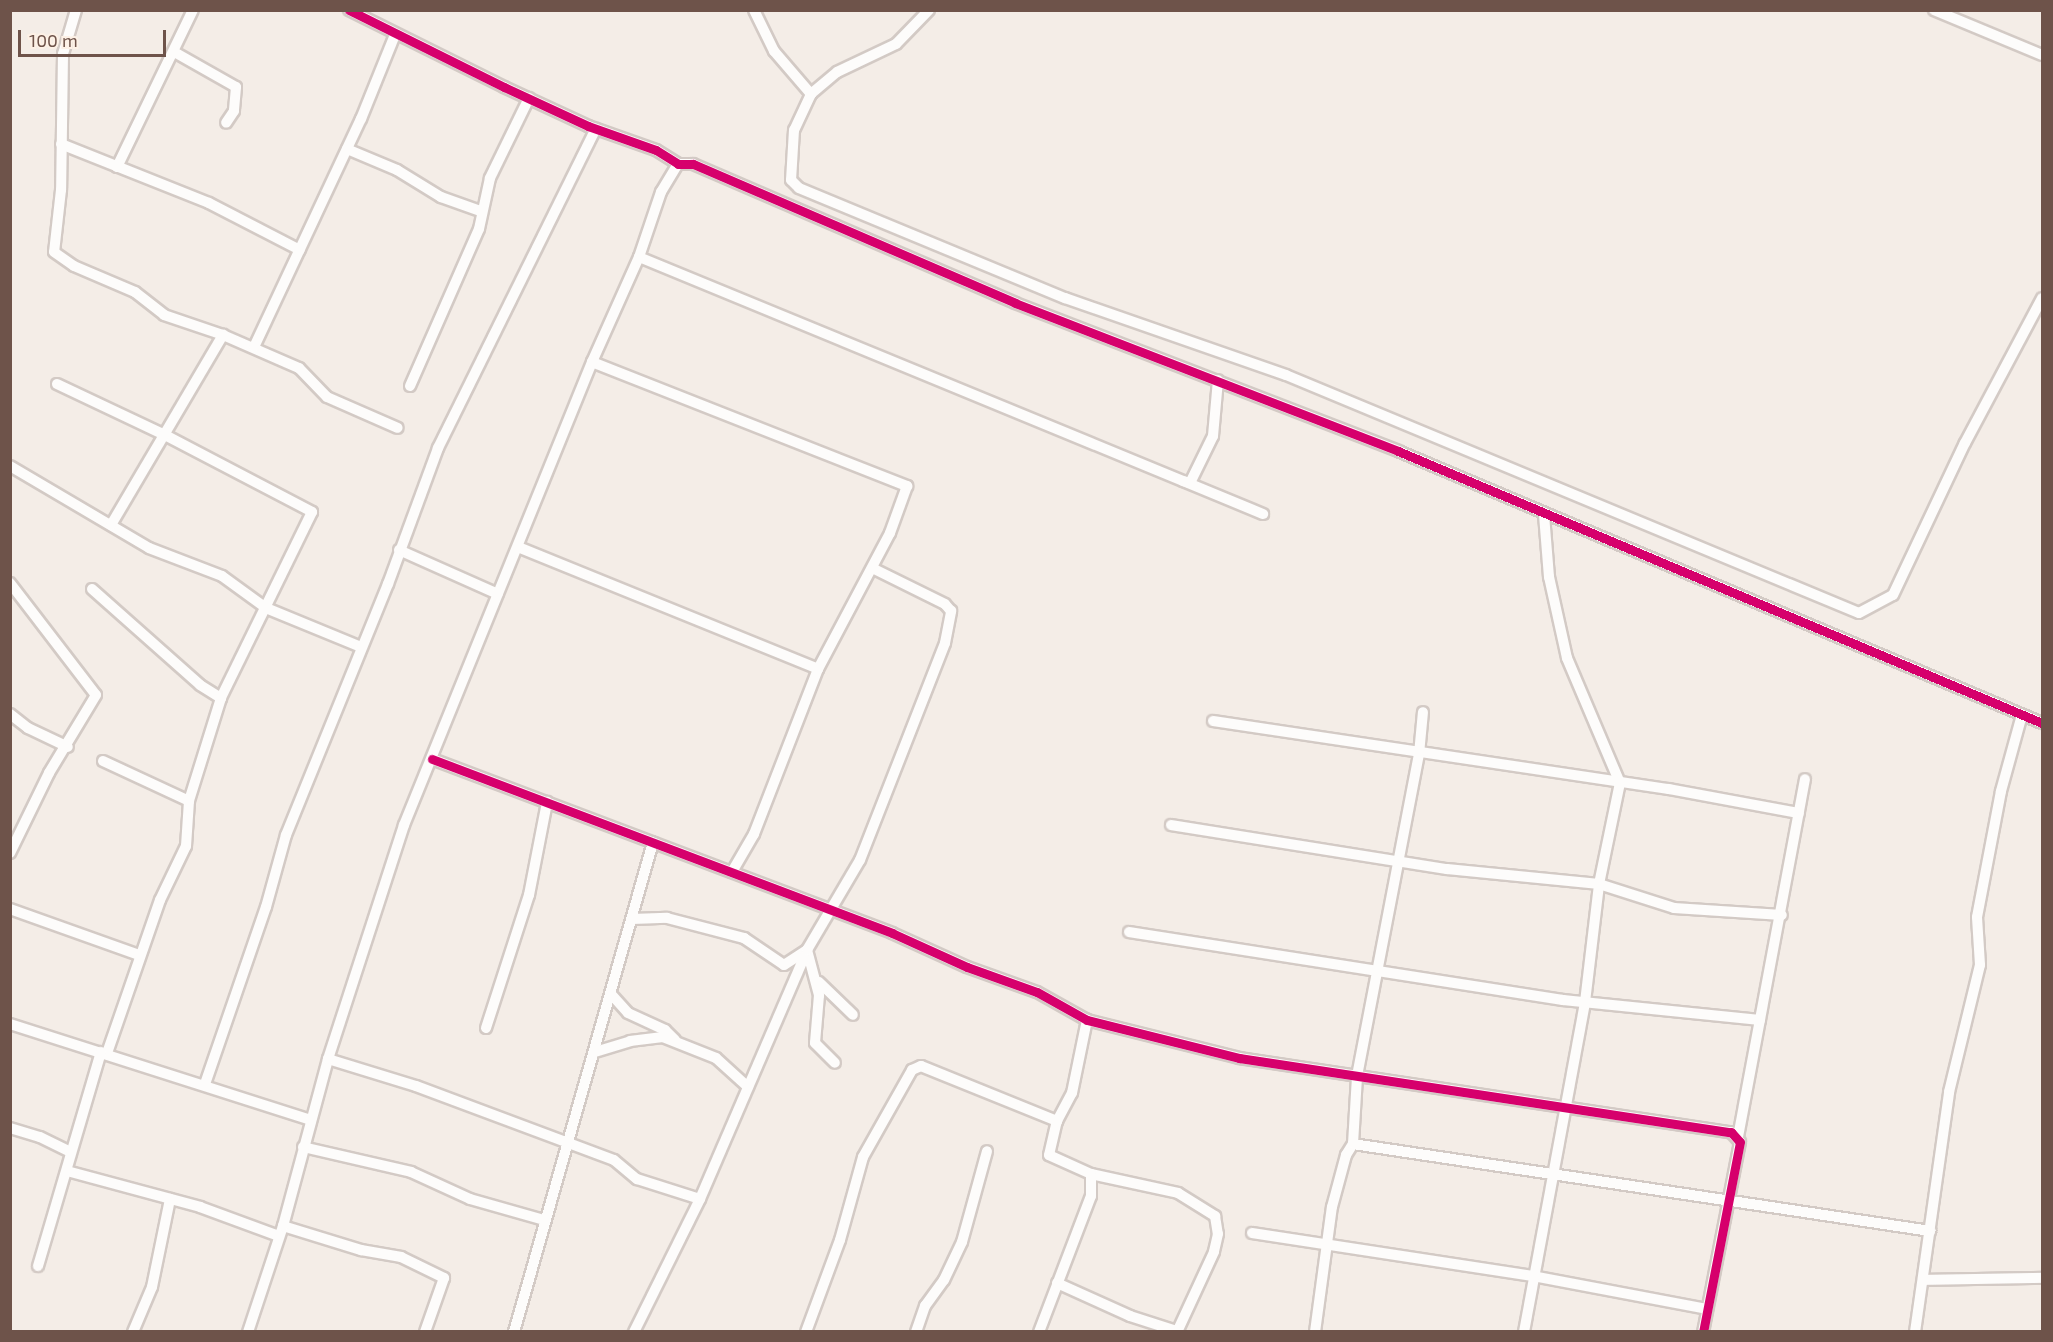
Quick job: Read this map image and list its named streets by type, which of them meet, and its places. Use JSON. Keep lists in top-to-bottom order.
{
  "scale_bar": "100 m"
}
